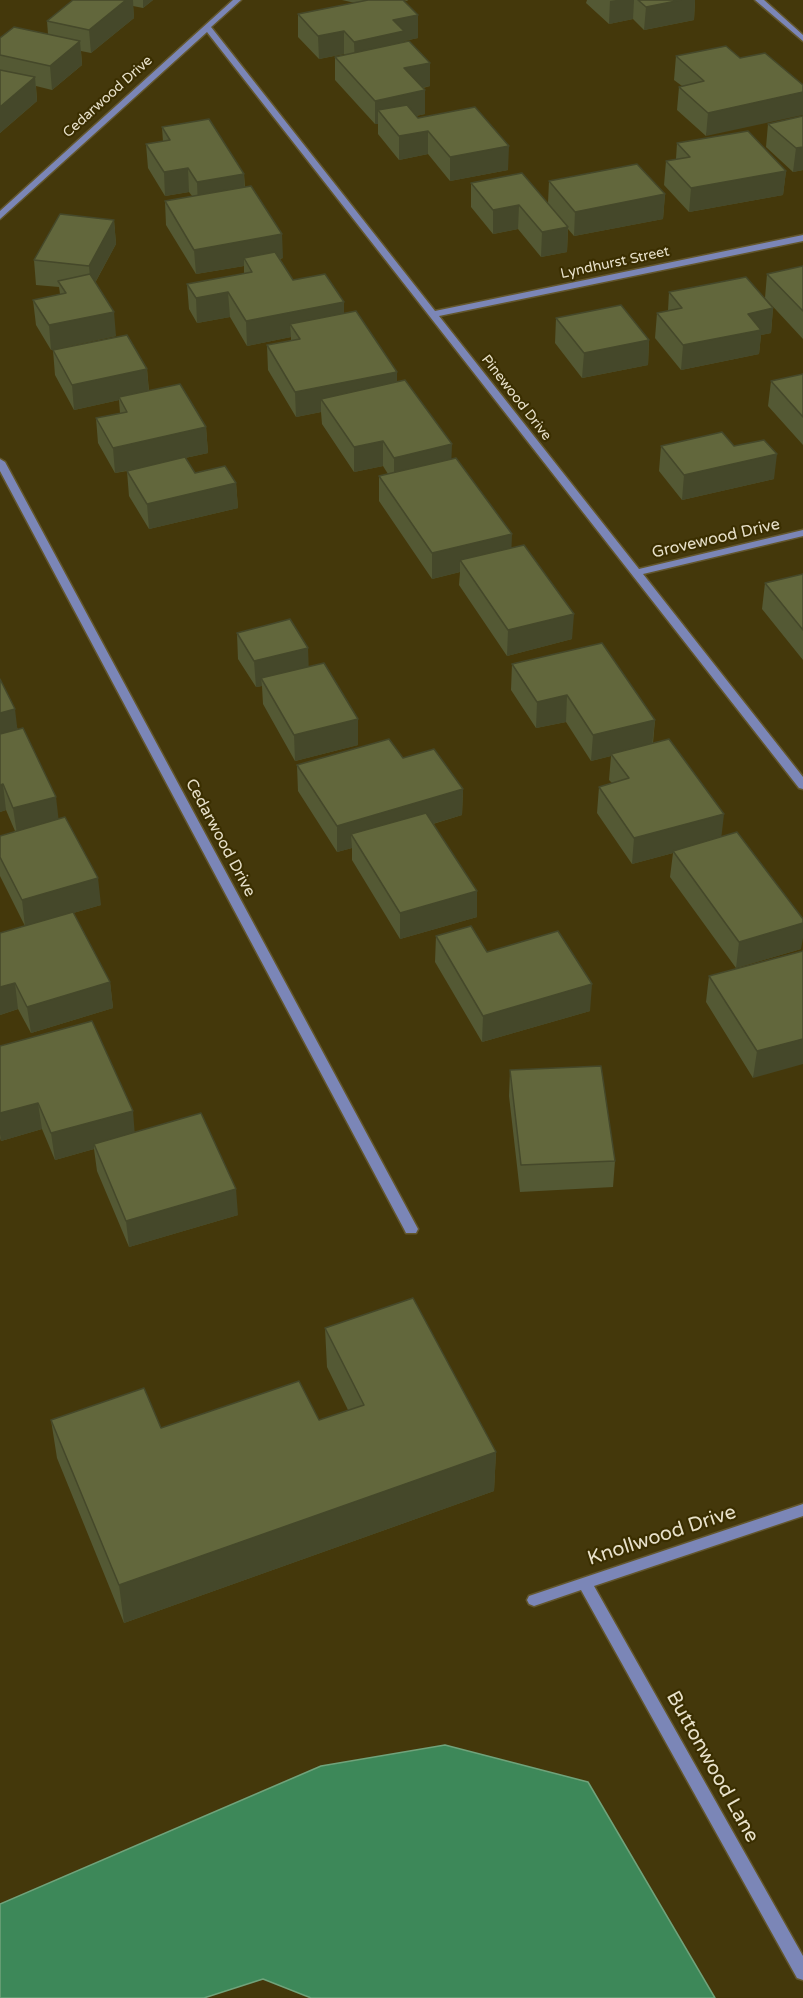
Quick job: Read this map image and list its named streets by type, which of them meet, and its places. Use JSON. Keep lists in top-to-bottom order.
{
  "streets": {
    "street": [
      "Cedarwood Drive",
      "Lyndhurst Street",
      "Pinewood Drive",
      "Grovewood Drive",
      "Knollwood Drive",
      "Buttonwood Lane"
    ]
  },
  "crossings": [
    ["Cedarwood Drive", "Pinewood Drive"],
    ["Lyndhurst Street", "Pinewood Drive"],
    ["Pinewood Drive", "Grovewood Drive"],
    ["Knollwood Drive", "Buttonwood Lane"]
  ]
}
